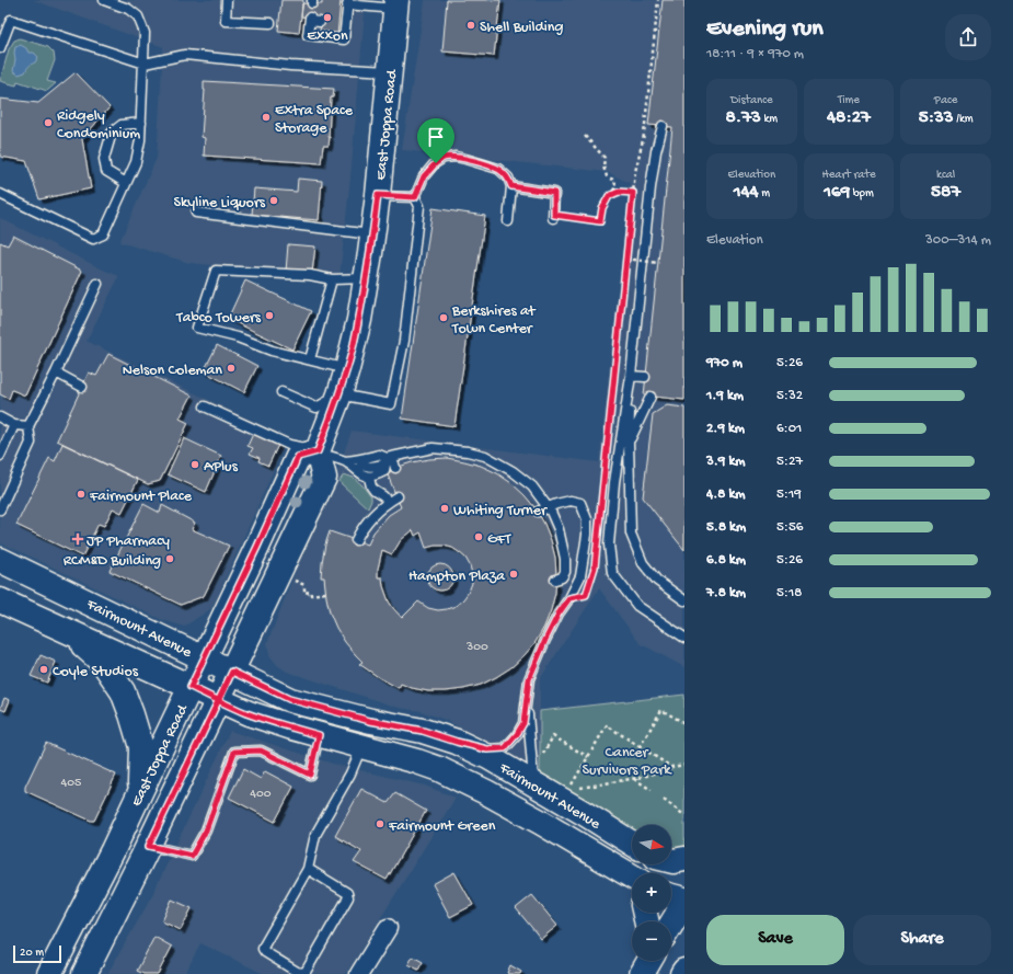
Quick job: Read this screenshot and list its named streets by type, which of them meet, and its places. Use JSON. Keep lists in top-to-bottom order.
{
  "streets": {
    "main road": ["East Joppa Road", "Fairmount Avenue"]
  },
  "crossings": [
    ["East Joppa Road", "Fairmount Avenue"]
  ],
  "parks": ["Cancer Survivors Park"],
  "places": {
    "other": [
      "Exxon",
      "Shell Building",
      "Extra Space Storage",
      "Ridgely Condominium",
      "Skyline Liquors",
      "Tabco Towers",
      "Berkshires at Town Center",
      "Nelson Coleman",
      "APlus",
      "Fairmount Place",
      "Whiting Turner",
      "GFT",
      "RCM&D Building",
      "Hampton Plaza",
      "Coyle Studios",
      "Fairmount Green"
    ],
    "health": ["JP Pharmacy"]
  },
  "house_numbers": ["300", "405", "400"],
  "scale_bar": "20 m",
  "north": "right",
  "page": {
    "heading": ["Evening run", "18:11 · 9 × 970 m"],
    "stats": [
      ["Distance", "8.73 km"],
      ["Time", "48:27"],
      ["Pace", "5:33 /km"],
      ["Elevation", "144 m"],
      ["Heart rate", "169 bpm"],
      ["kcal", "587"]
    ],
    "chart": ["Elevation", "300–314 m"],
    "list": [
      {
        "name": "970 m",
        "note": "5:26"
      },
      {
        "name": "1.9 km",
        "note": "5:32"
      },
      {
        "name": "2.9 km",
        "note": "6:01"
      },
      {
        "name": "3.9 km",
        "note": "5:27"
      },
      {
        "name": "4.8 km",
        "note": "5:19"
      },
      {
        "name": "5.8 km",
        "note": "5:56"
      },
      {
        "name": "6.8 km",
        "note": "5:26"
      },
      {
        "name": "7.8 km",
        "note": "5:18"
      }
    ],
    "map_buttons": ["+", "−"],
    "buttons": ["Save", "Share"],
    "scale": "20 m"
  }
}
